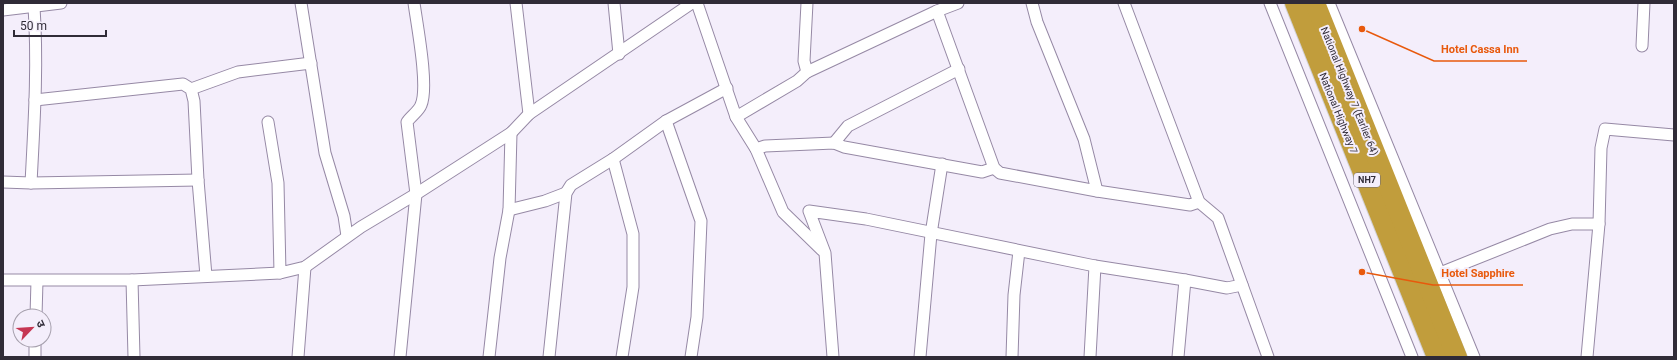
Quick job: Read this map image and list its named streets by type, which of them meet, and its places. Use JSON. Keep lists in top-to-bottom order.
{
  "streets": {
    "highway": ["National Highway 7 (Earlier 64)", "National Highway 7", "NH7"]
  },
  "places": ["Hotel Cassa Inn", "Hotel Sapphire"],
  "scale_bar": "50 m",
  "north": "top right"
}
